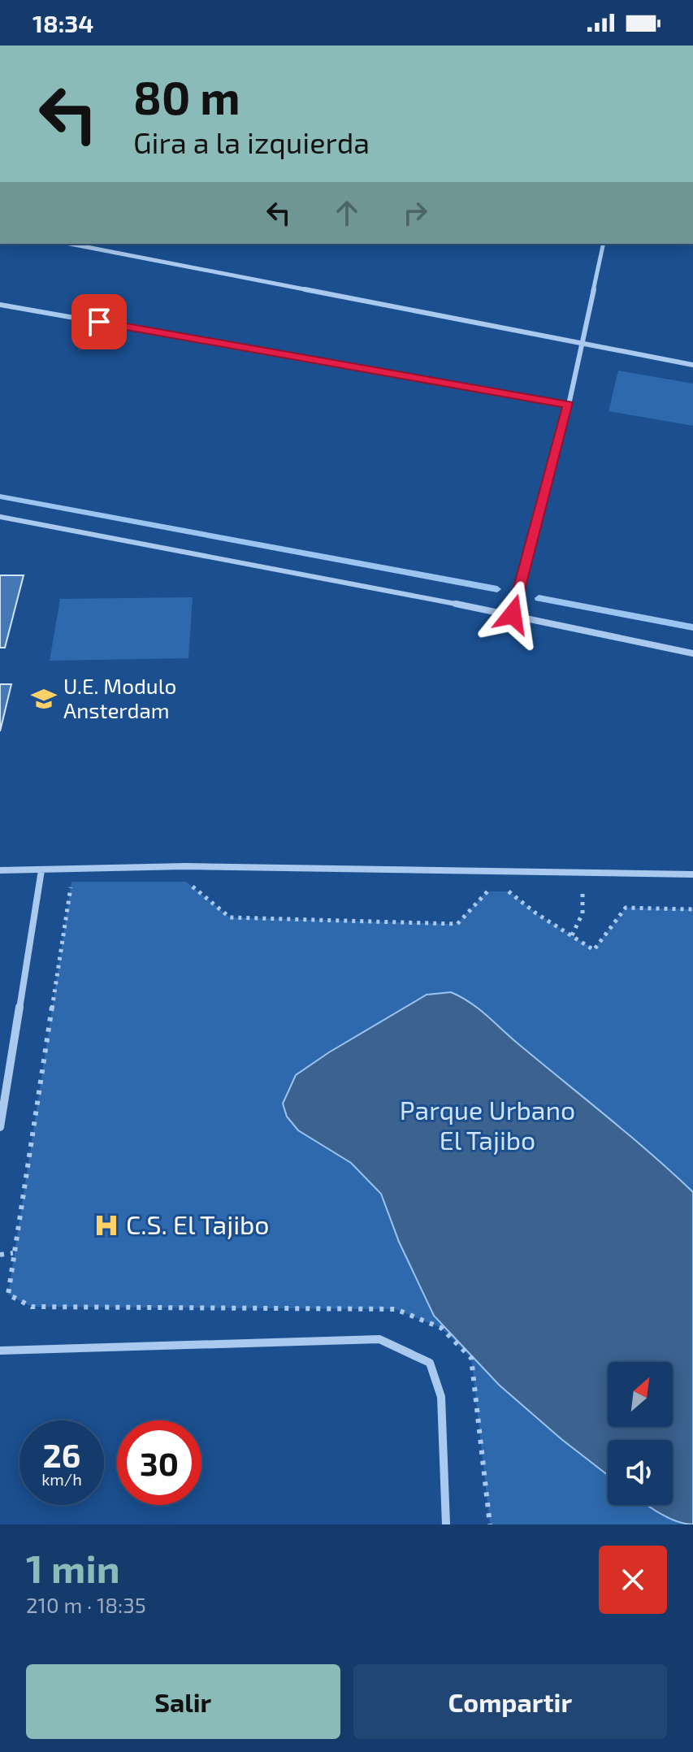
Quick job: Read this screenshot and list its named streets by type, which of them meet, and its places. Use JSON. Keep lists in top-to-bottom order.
{
  "parks": ["Parque Urbano El Tajibo"],
  "places": {
    "school or university": ["U.E. Modulo Ansterdam"],
    "hospital": ["C.S. El Tajibo"]
  },
  "north": "top right",
  "page": {
    "status": "18:34",
    "turn": ["80 m", "Gira a la izquierda"],
    "speed": "26 km/h",
    "limit": "30",
    "heading": ["1 min", "210 m · 18:35"],
    "buttons": ["Salir", "Compartir"]
  }
}
